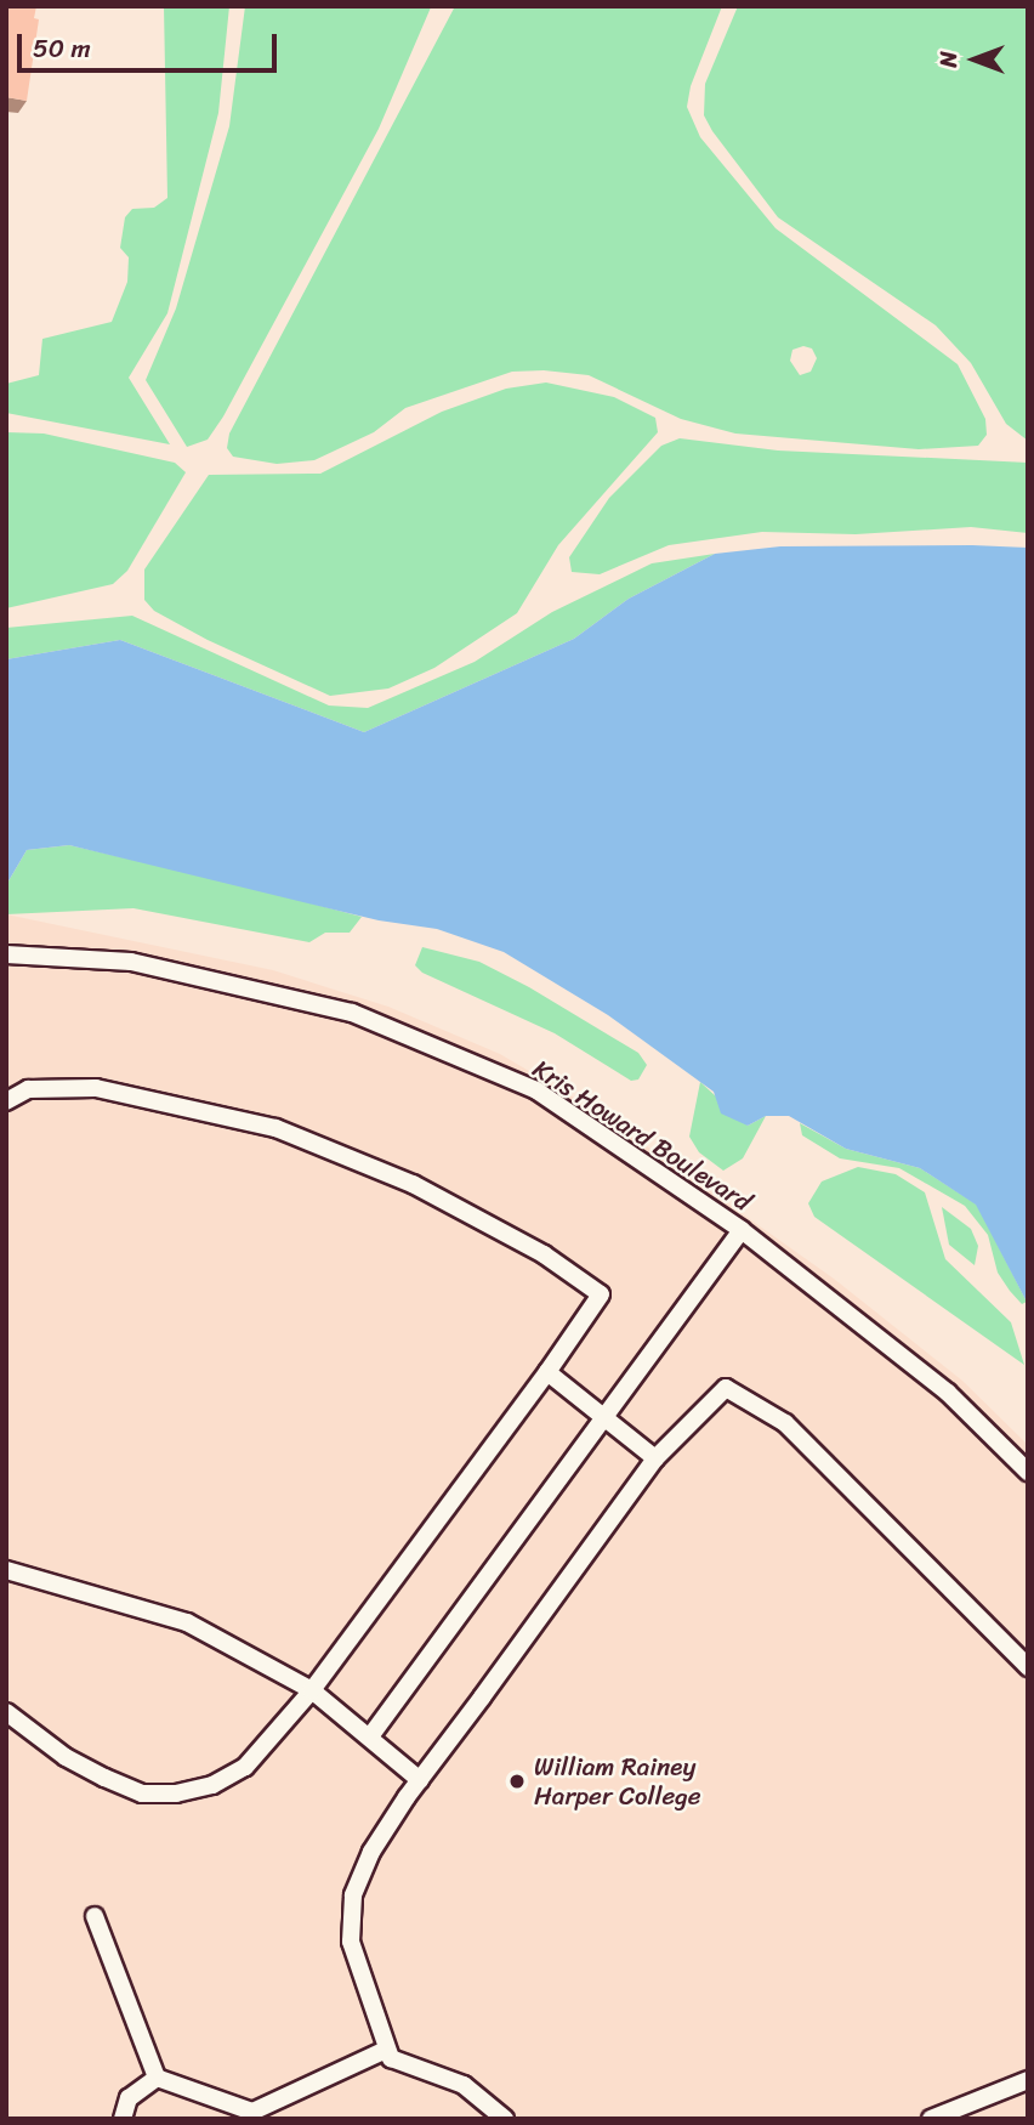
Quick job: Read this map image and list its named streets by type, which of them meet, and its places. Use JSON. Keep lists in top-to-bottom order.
{
  "streets": {
    "lane": ["Kris Howard Boulevard"]
  },
  "places": ["William Rainey Harper College"],
  "scale_bar": "50 m",
  "north": "left"
}
